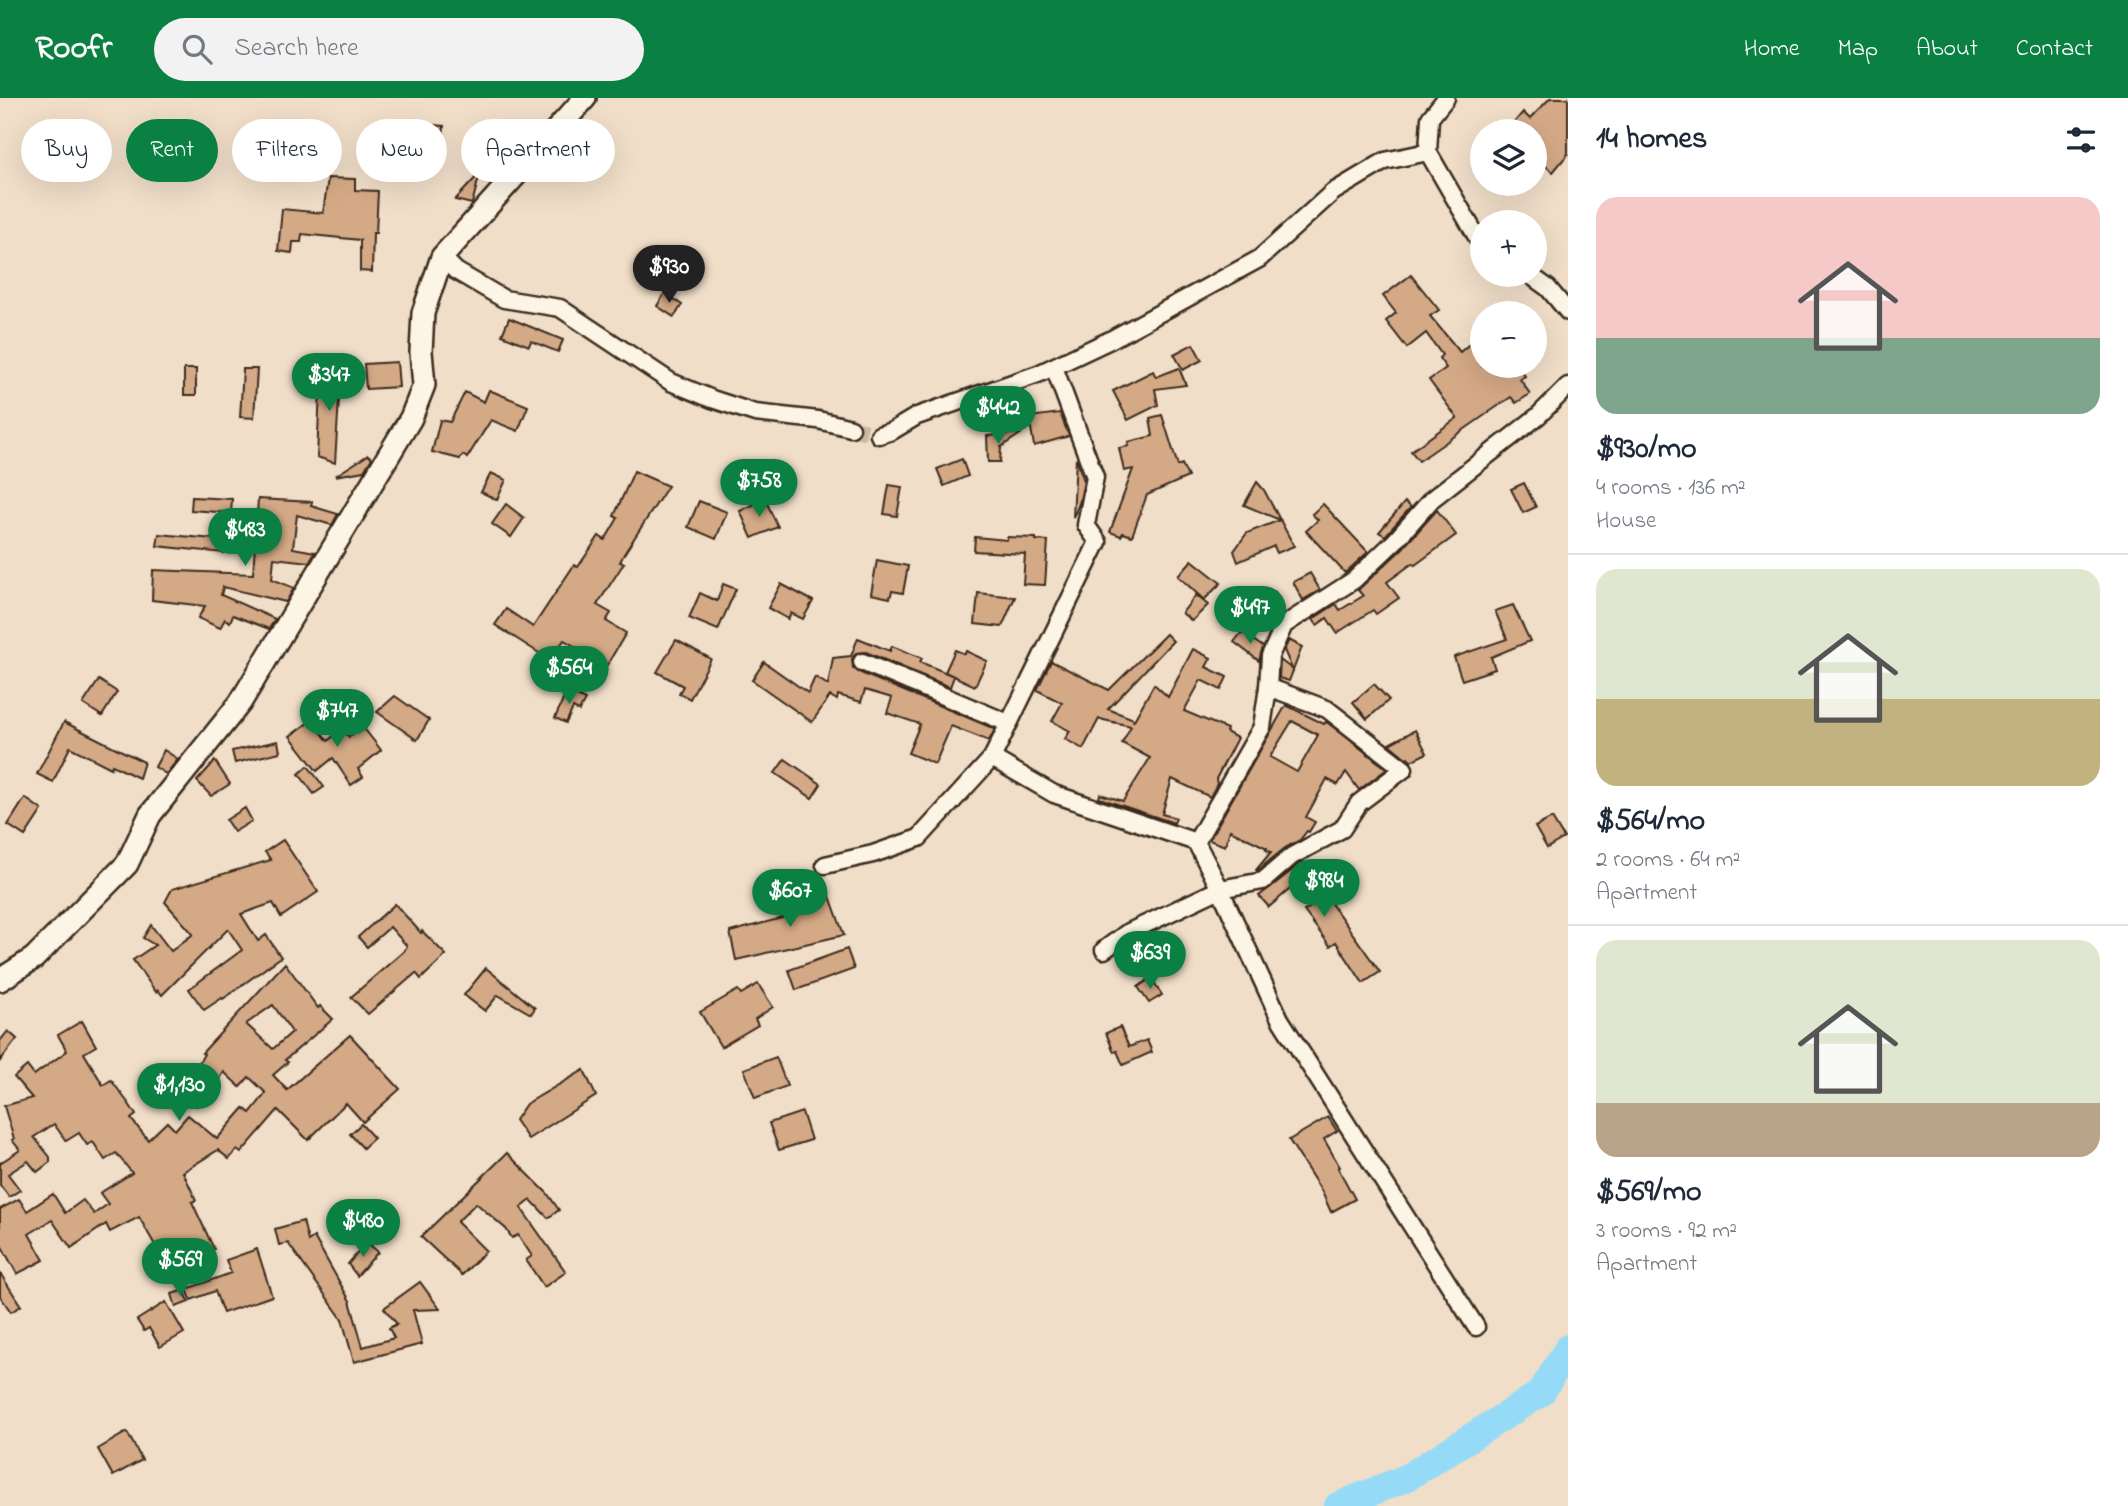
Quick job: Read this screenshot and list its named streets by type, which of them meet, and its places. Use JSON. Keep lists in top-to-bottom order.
{
  "page": {
    "header": "Roofr",
    "search": "Search here",
    "nav": [
      "Home",
      "Map",
      "About",
      "Contact"
    ],
    "heading": "14 homes",
    "map_buttons": ["+", "−"],
    "chip": [
      "Buy",
      "Rent",
      "Filters",
      "New",
      "Apartment"
    ],
    "list": [
      {
        "name": "$930/mo",
        "note": "4 rooms · 136 m² · House"
      },
      {
        "name": "$564/mo",
        "note": "2 rooms · 64 m² · Apartment"
      },
      {
        "name": "$569/mo",
        "note": "3 rooms · 92 m² · Apartment"
      }
    ],
    "price": [
      "$930",
      "$347",
      "$442",
      "$758",
      "$483",
      "$497",
      "$564",
      "$747",
      "$984",
      "$607",
      "$639",
      "$1,130",
      "$480",
      "$569"
    ]
  }
}
